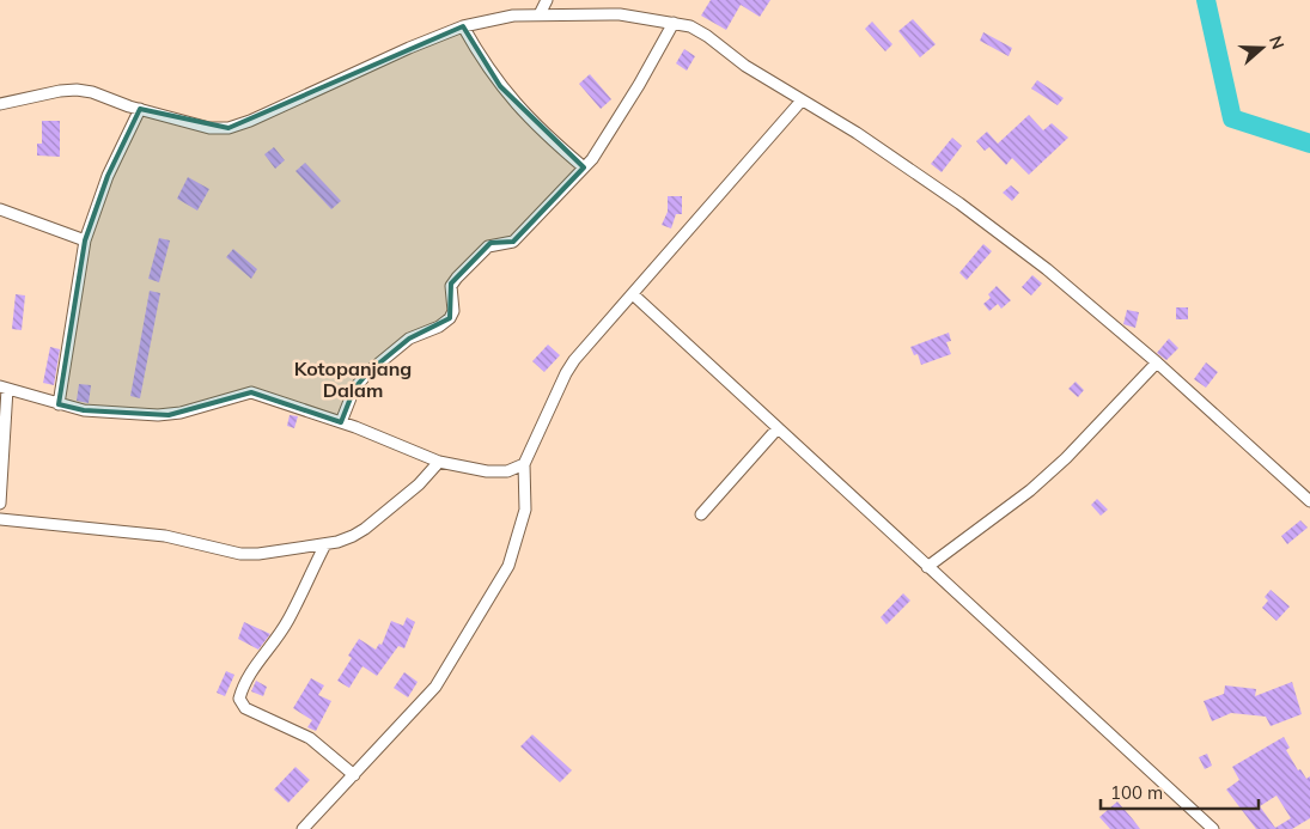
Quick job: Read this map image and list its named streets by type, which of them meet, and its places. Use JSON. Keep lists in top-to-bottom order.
{
  "districts": ["Kotopanjang Dalam"],
  "scale_bar": "100 m",
  "north": "right"
}
